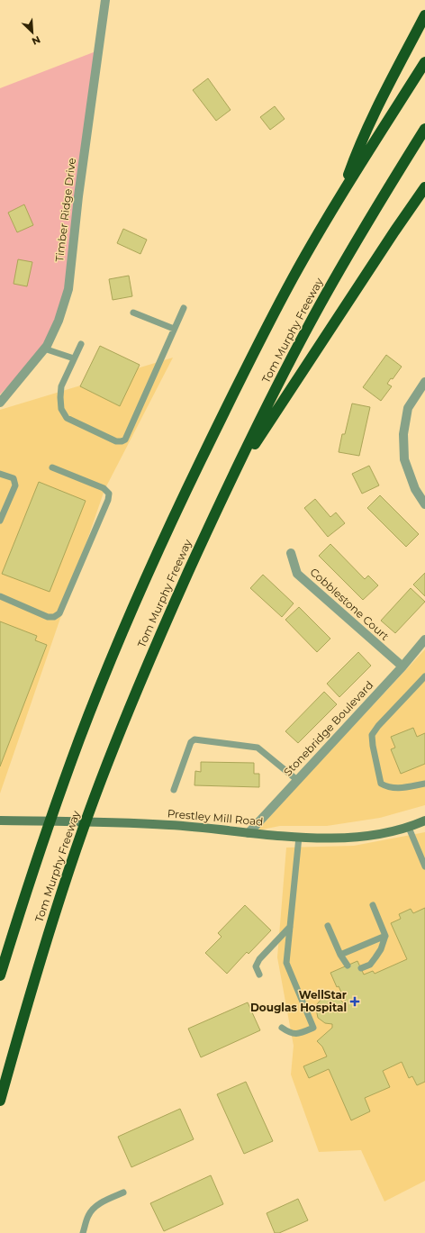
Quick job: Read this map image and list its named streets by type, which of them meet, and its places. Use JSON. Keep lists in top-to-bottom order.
{
  "streets": {
    "highway": ["Tom Murphy Freeway"],
    "street": [
      "Timber Ridge Drive",
      "Cobblestone Court",
      "Stonebridge Boulevard",
      "Prestley Mill Road"
    ]
  },
  "crossings": [
    ["Cobblestone Court", "Stonebridge Boulevard"],
    ["Stonebridge Boulevard", "Prestley Mill Road"]
  ],
  "places": {
    "health": ["WellStar Douglas Hospital"]
  },
  "north": "bottom right"
}
